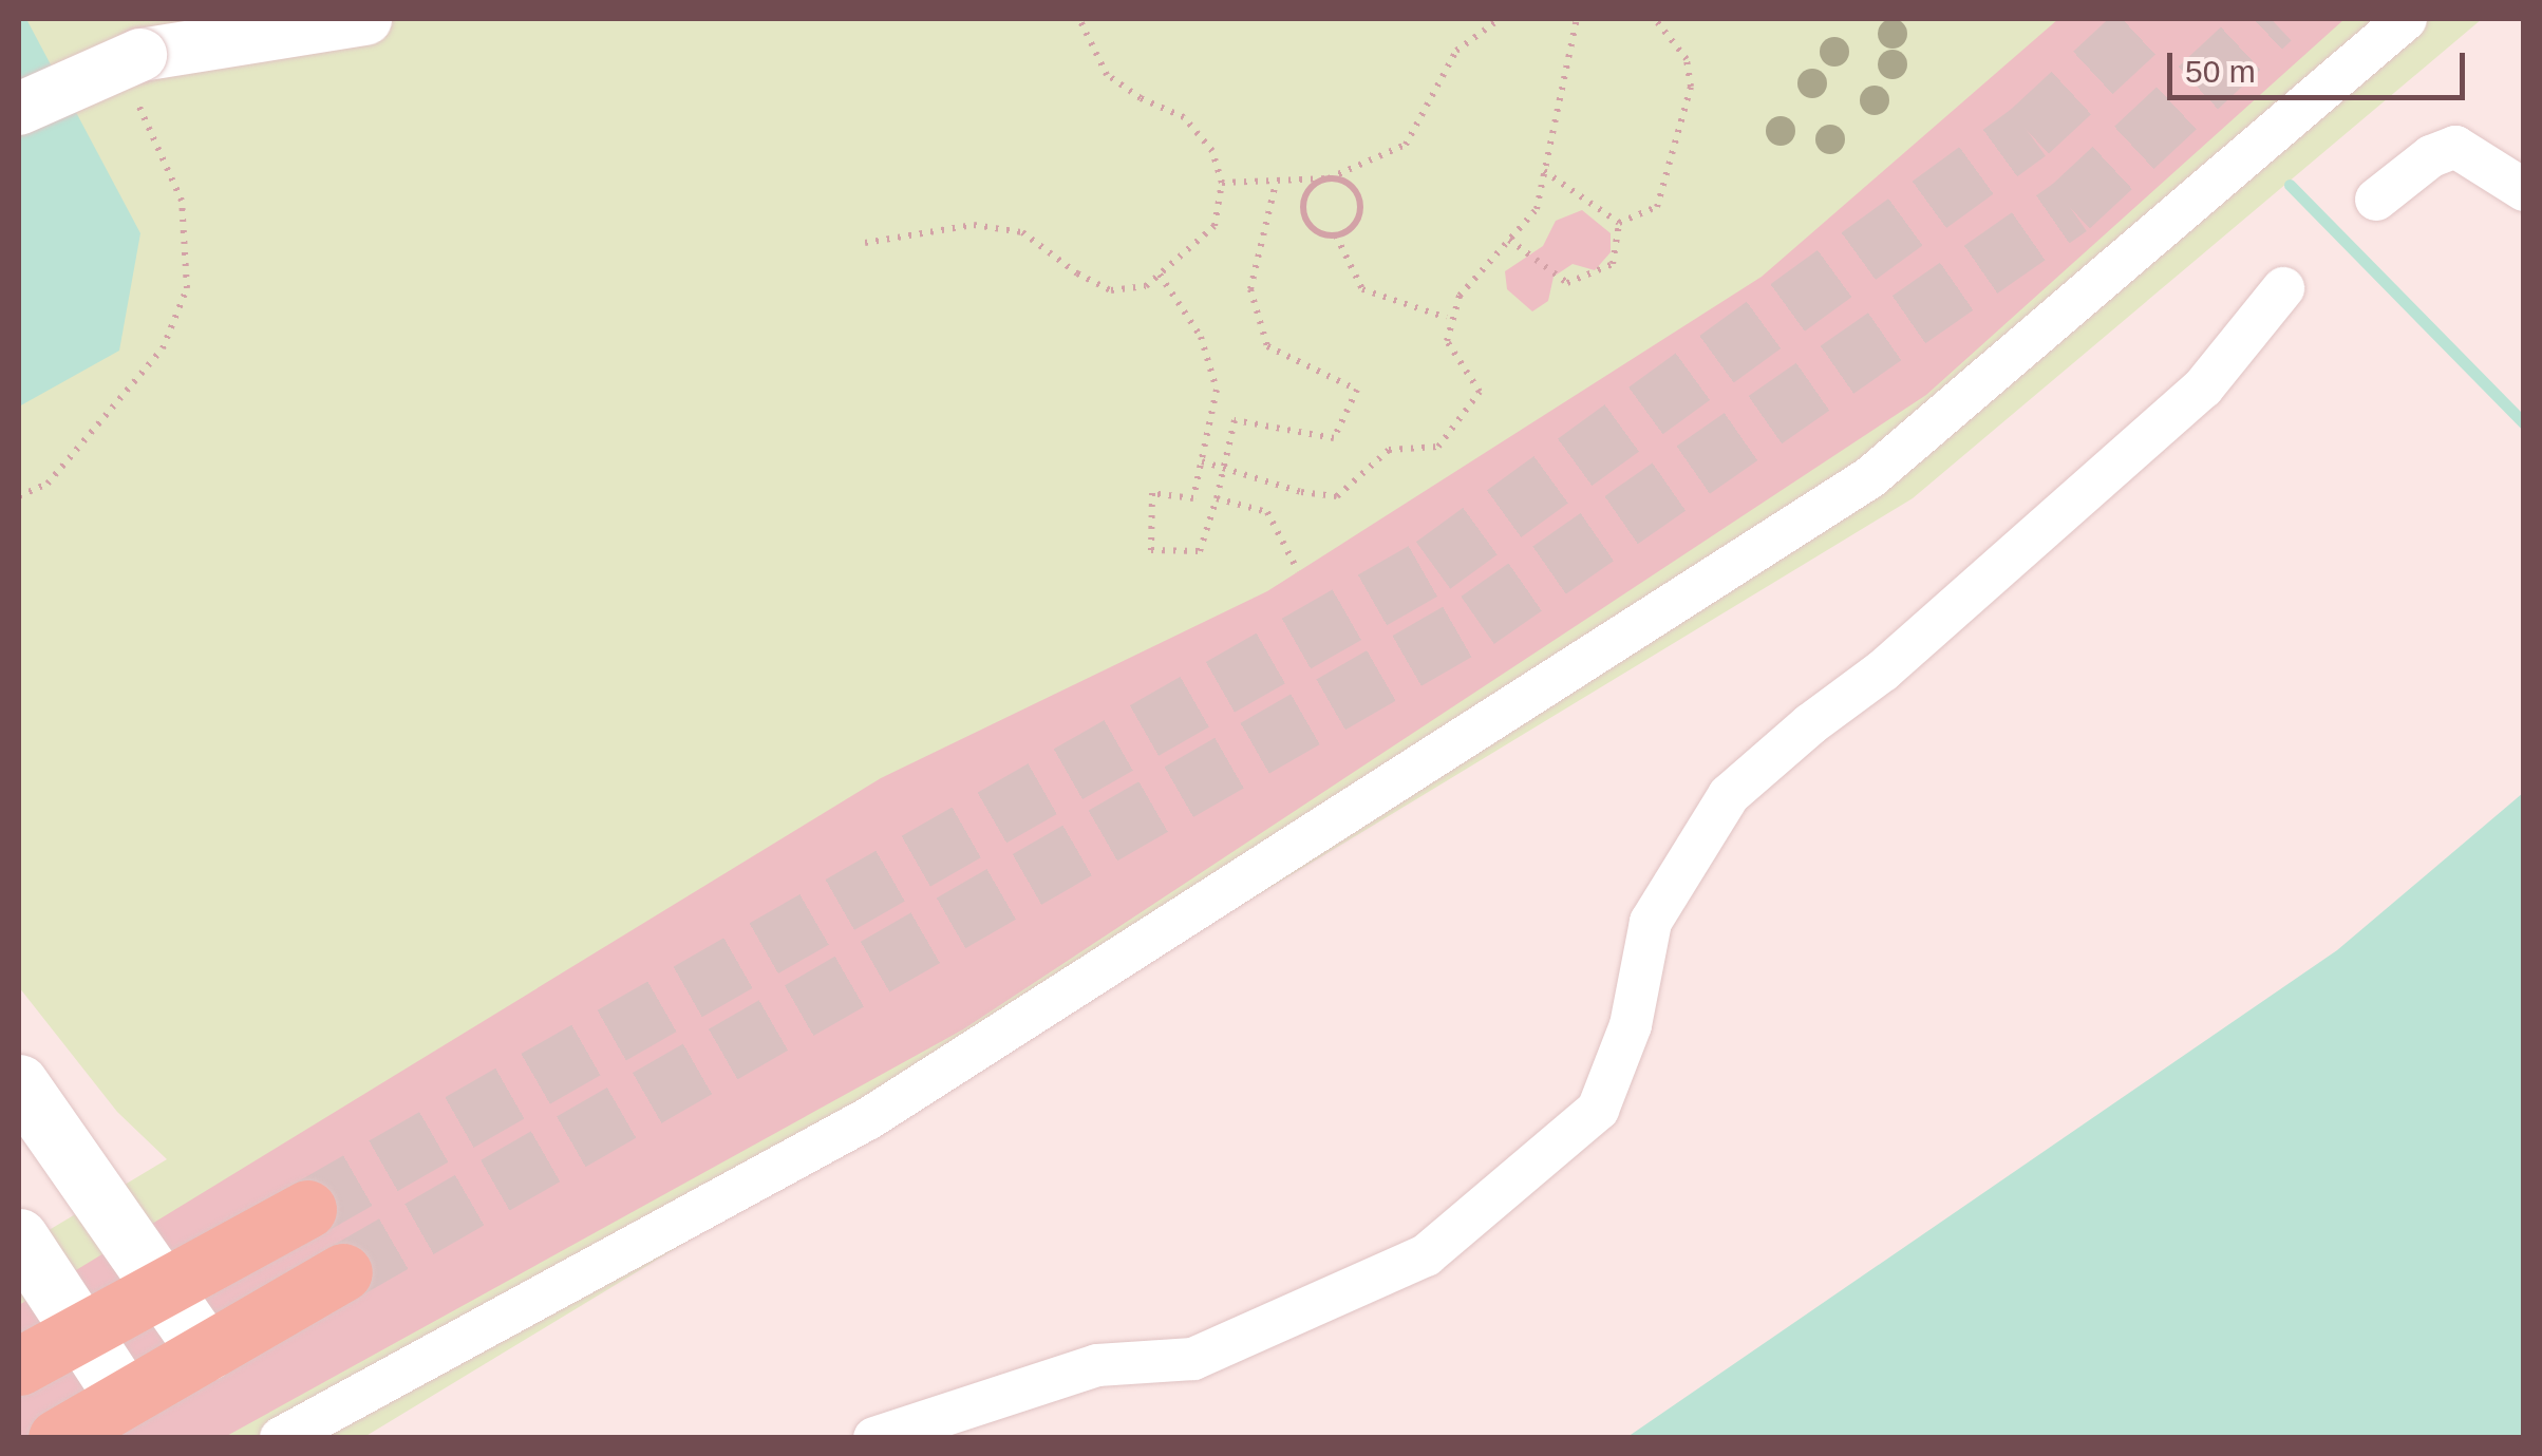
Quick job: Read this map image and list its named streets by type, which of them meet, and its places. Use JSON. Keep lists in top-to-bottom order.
{
  "scale_bar": "50 m"
}
